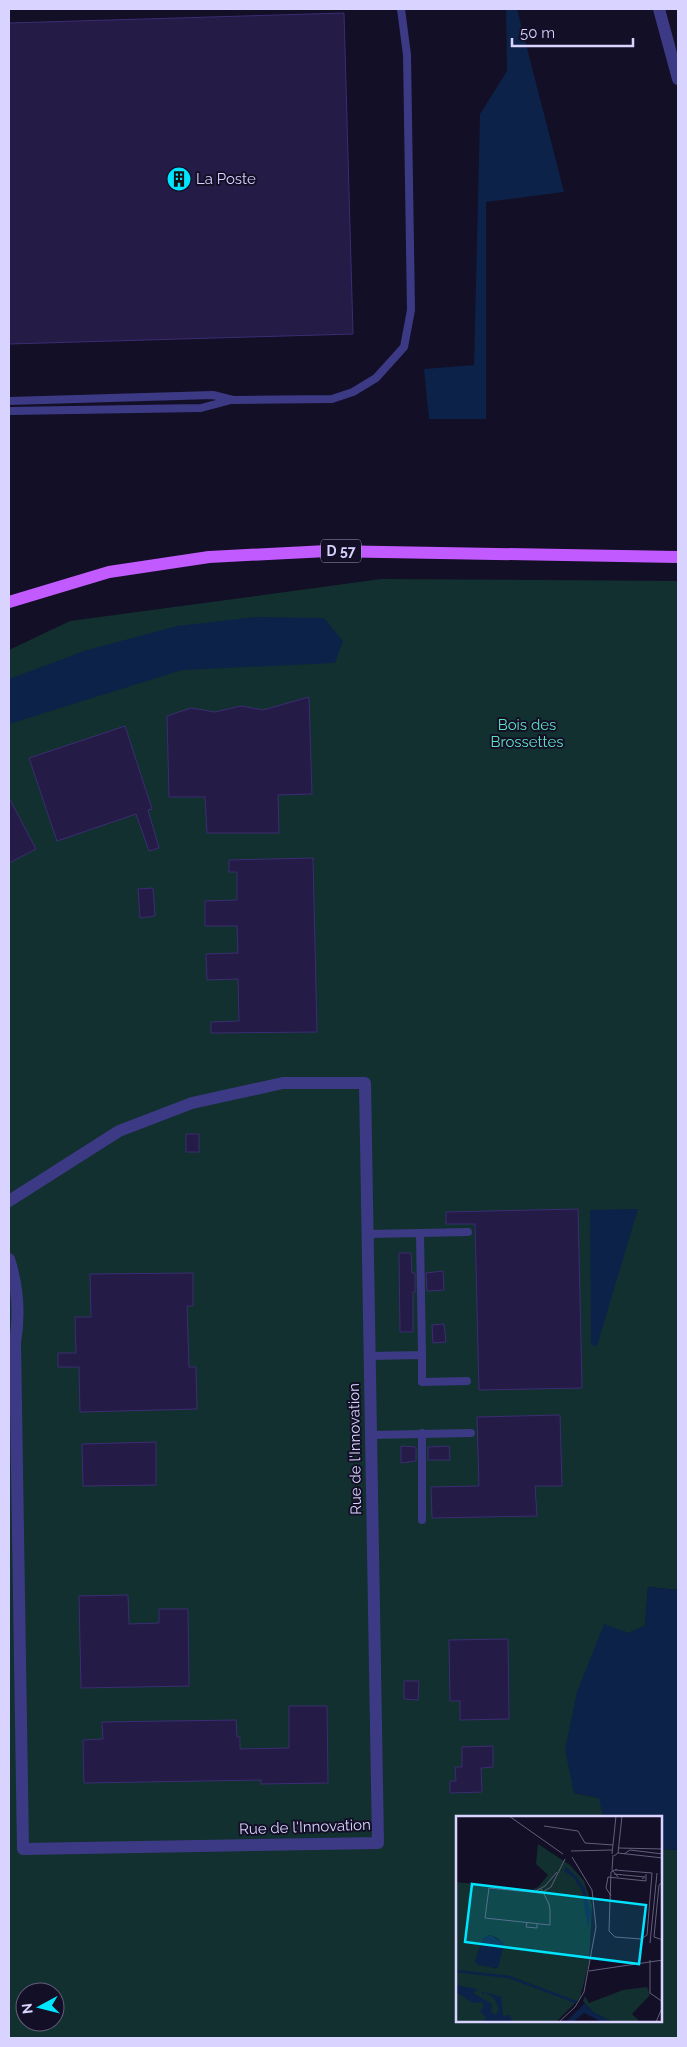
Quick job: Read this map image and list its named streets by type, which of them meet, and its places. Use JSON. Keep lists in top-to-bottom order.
{
  "streets": {
    "main road": ["D 57"],
    "street": ["Rue de l'Innovation"]
  },
  "parks": ["Bois des Brossettes"],
  "places": {
    "building": ["La Poste"]
  },
  "scale_bar": "50 m",
  "north": "left"
}
